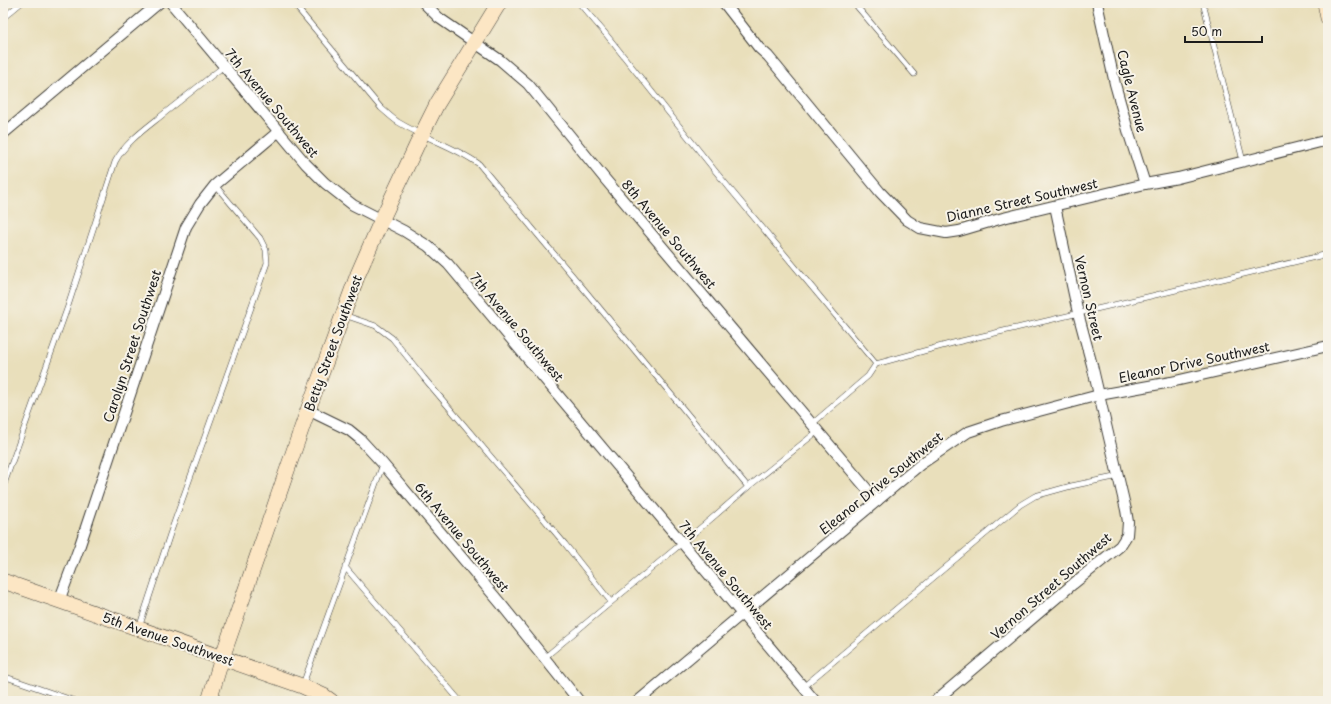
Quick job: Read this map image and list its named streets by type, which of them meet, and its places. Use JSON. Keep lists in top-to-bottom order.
{
  "streets": {
    "street": [
      "Cagle Avenue",
      "7th Avenue Southwest",
      "Dianne Street Southwest",
      "8th Avenue Southwest",
      "Vernon Street",
      "Betty Street Southwest",
      "Carolyn Street Southwest",
      "Eleanor Drive Southwest",
      "6th Avenue Southwest",
      "Vernon Street Southwest",
      "5th Avenue Southwest"
    ]
  },
  "crossings": [
    ["Cagle Avenue", "Dianne Street Southwest"],
    ["7th Avenue Southwest", "Betty Street Southwest"],
    ["7th Avenue Southwest", "Carolyn Street Southwest"],
    ["7th Avenue Southwest", "Eleanor Drive Southwest"],
    ["Dianne Street Southwest", "Vernon Street"],
    ["8th Avenue Southwest", "Betty Street Southwest"],
    ["8th Avenue Southwest", "Eleanor Drive Southwest"],
    ["Vernon Street", "Eleanor Drive Southwest"],
    ["Vernon Street", "Vernon Street Southwest"],
    ["Betty Street Southwest", "6th Avenue Southwest"],
    ["Betty Street Southwest", "5th Avenue Southwest"],
    ["Carolyn Street Southwest", "5th Avenue Southwest"],
    ["Eleanor Drive Southwest", "Vernon Street Southwest"]
  ],
  "scale_bar": "50 m"
}
